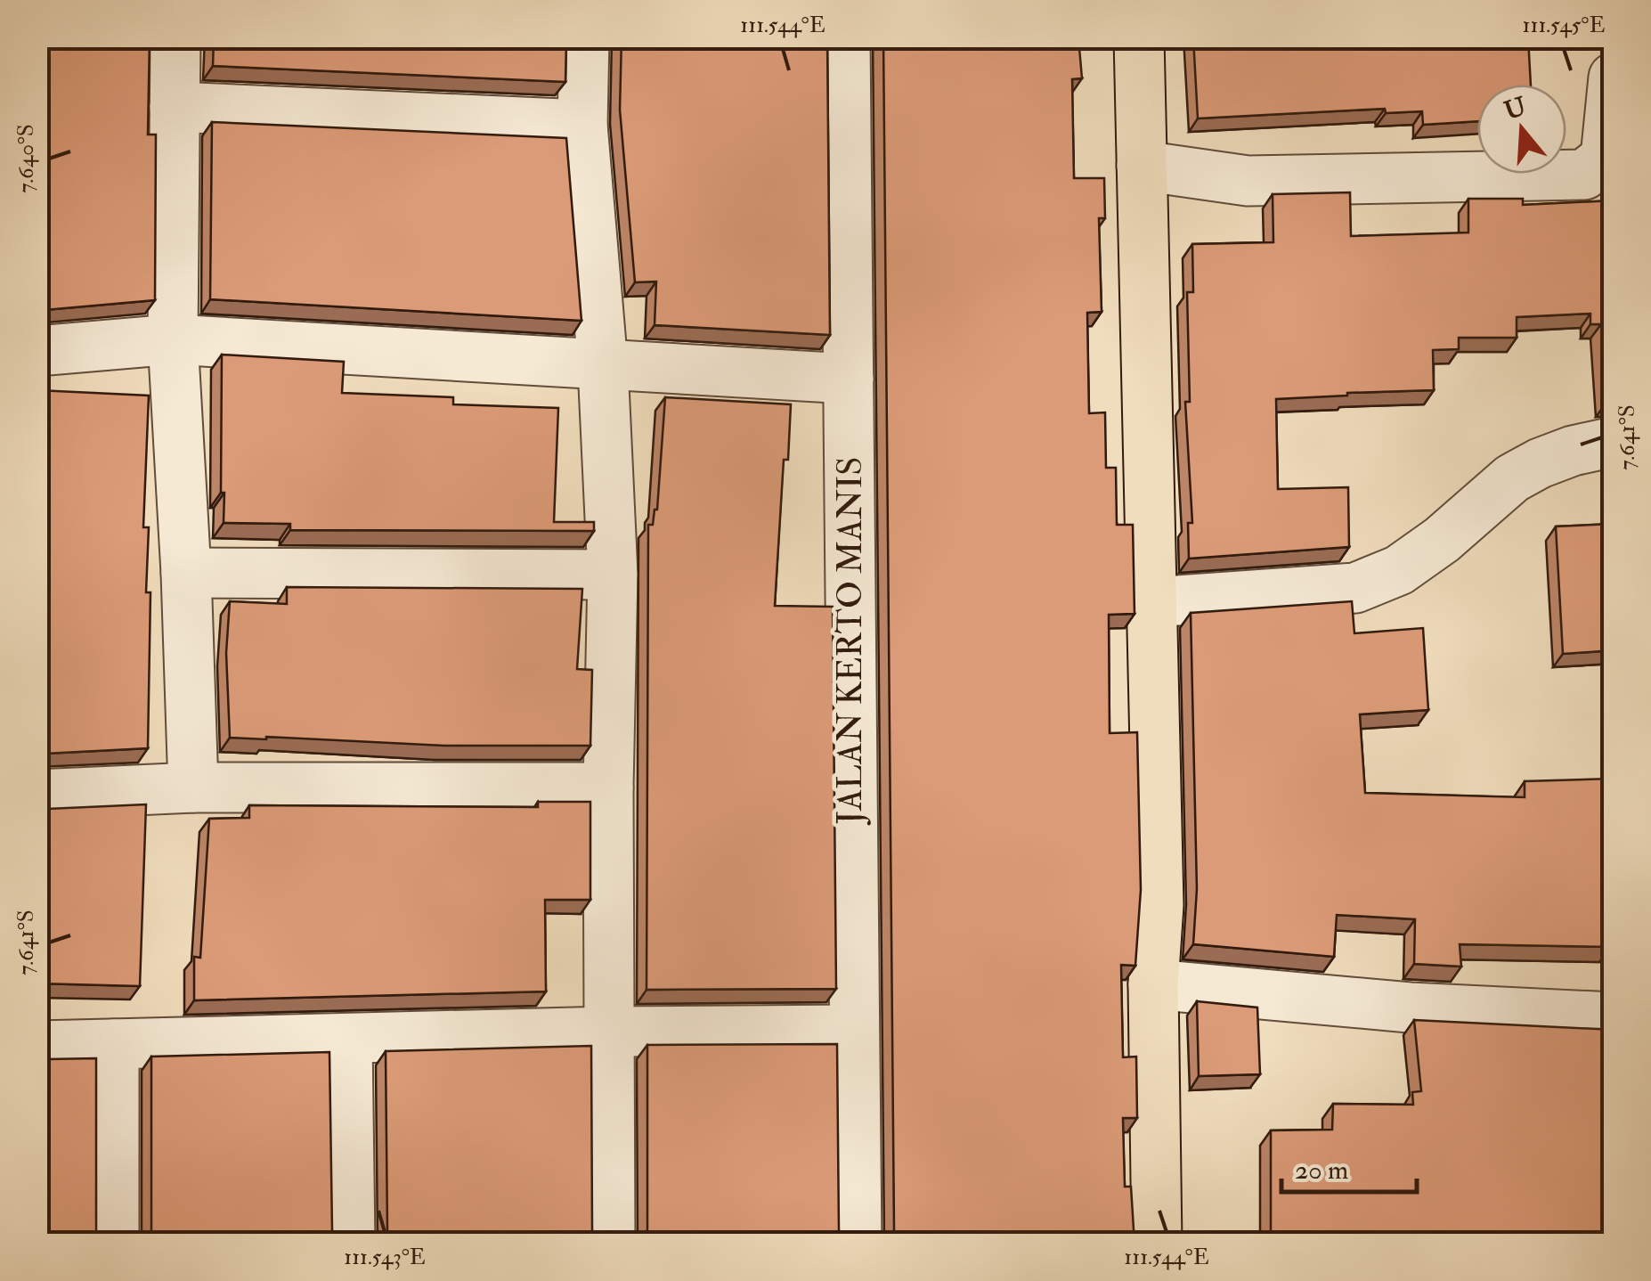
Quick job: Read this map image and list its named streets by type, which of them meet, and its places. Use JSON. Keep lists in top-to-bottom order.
{
  "streets": {
    "street": ["JALAN KERTO MANIS"]
  },
  "scale_bar": "20 m",
  "north": "top",
  "coordinates": [
    "111.544°E",
    "111.545°E",
    "7.640°S",
    "7.641°S",
    "111.543°E"
  ]
}
